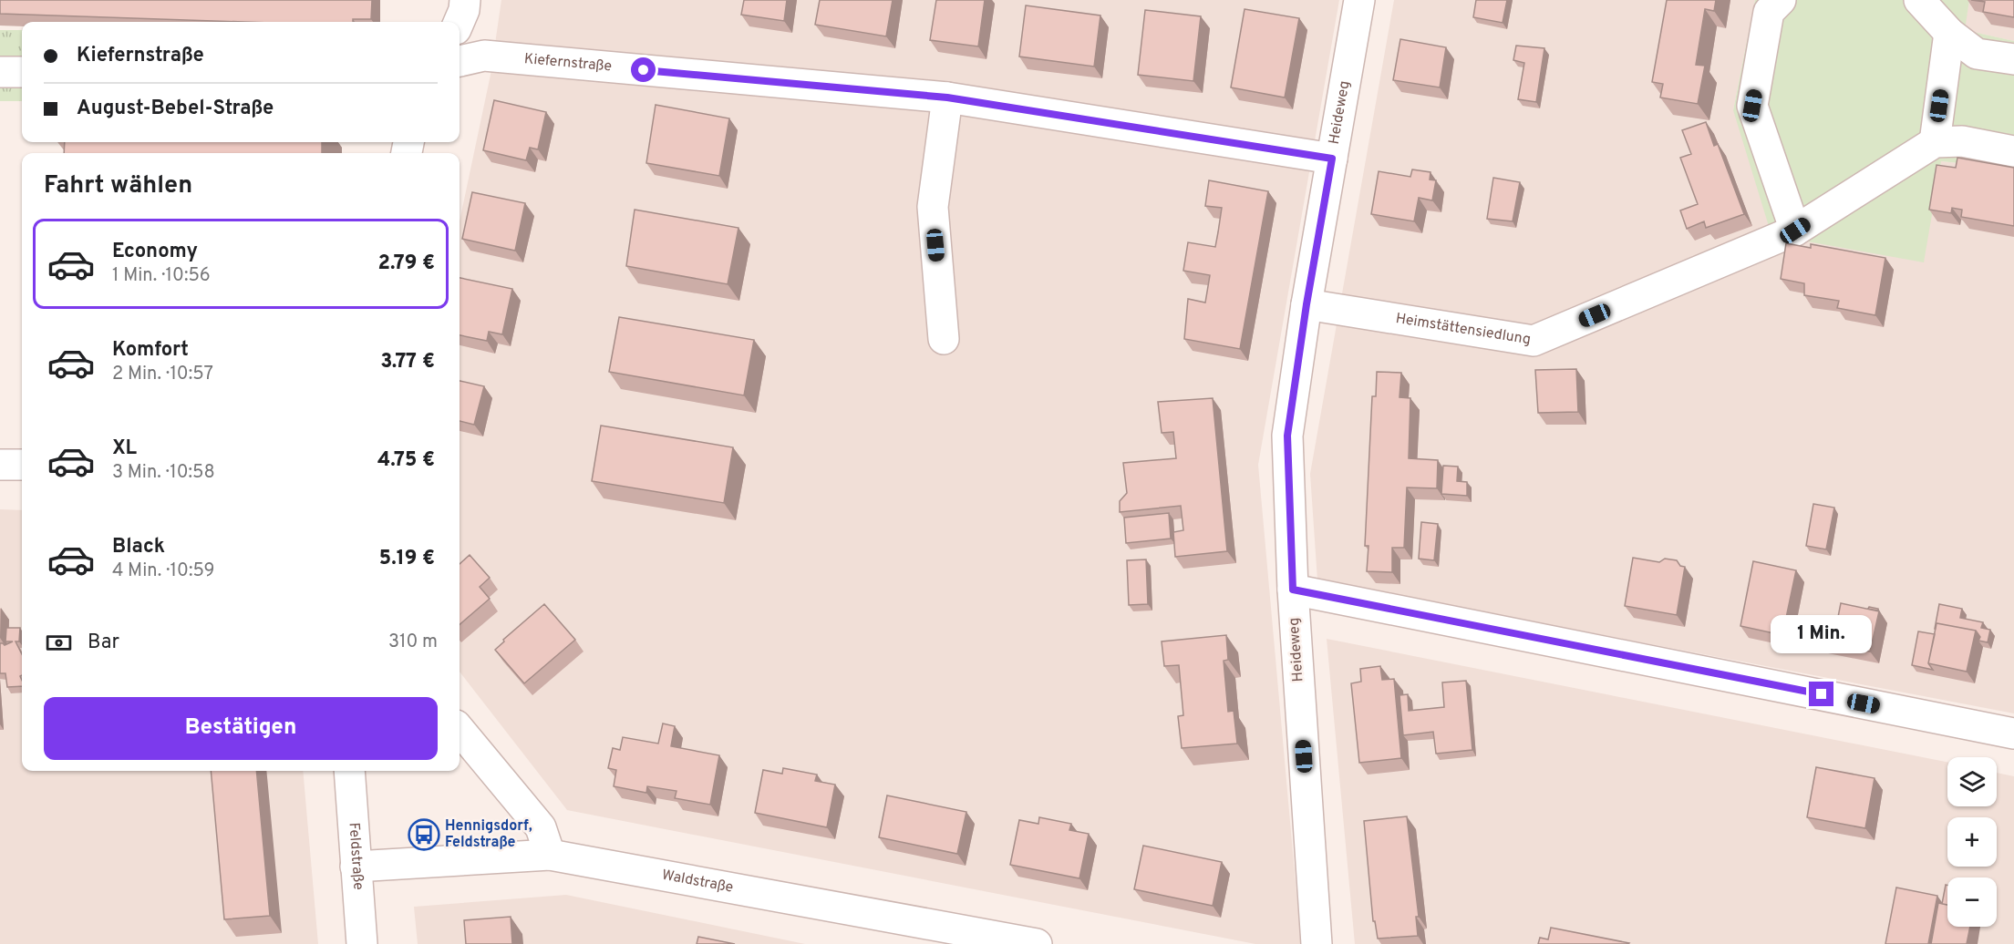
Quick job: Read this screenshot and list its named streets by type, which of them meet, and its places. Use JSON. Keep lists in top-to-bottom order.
{
  "streets": {
    "street": [
      "Kiefernstraße",
      "Heideweg",
      "Heimstättensiedlung",
      "Feldstraße",
      "Waldstraße"
    ]
  },
  "crossings": [
    ["Kiefernstraße", "Heideweg"],
    ["Heideweg", "Heimstättensiedlung"],
    ["Feldstraße", "Waldstraße"]
  ],
  "places": {
    "bus stop": ["Hennigsdorf, Feldstraße"]
  },
  "page": {
    "banner": ["Kiefernstraße", "August-Bebel-Straße"],
    "heading": "Fahrt wählen",
    "list": [
      {
        "name": "Economy",
        "note": "1 Min. · 10:56",
        "value": "2.79 €"
      },
      {
        "name": "Komfort",
        "note": "2 Min. · 10:57",
        "value": "3.77 €"
      },
      {
        "name": "XL",
        "note": "3 Min. · 10:58",
        "value": "4.75 €"
      },
      {
        "name": "Black",
        "note": "4 Min. · 10:59",
        "value": "5.19 €"
      }
    ],
    "pay": ["Bar", "310 m"],
    "bubble": "1 Min.",
    "buttons": "Bestätigen",
    "map_buttons": ["+", "−"]
  }
}
